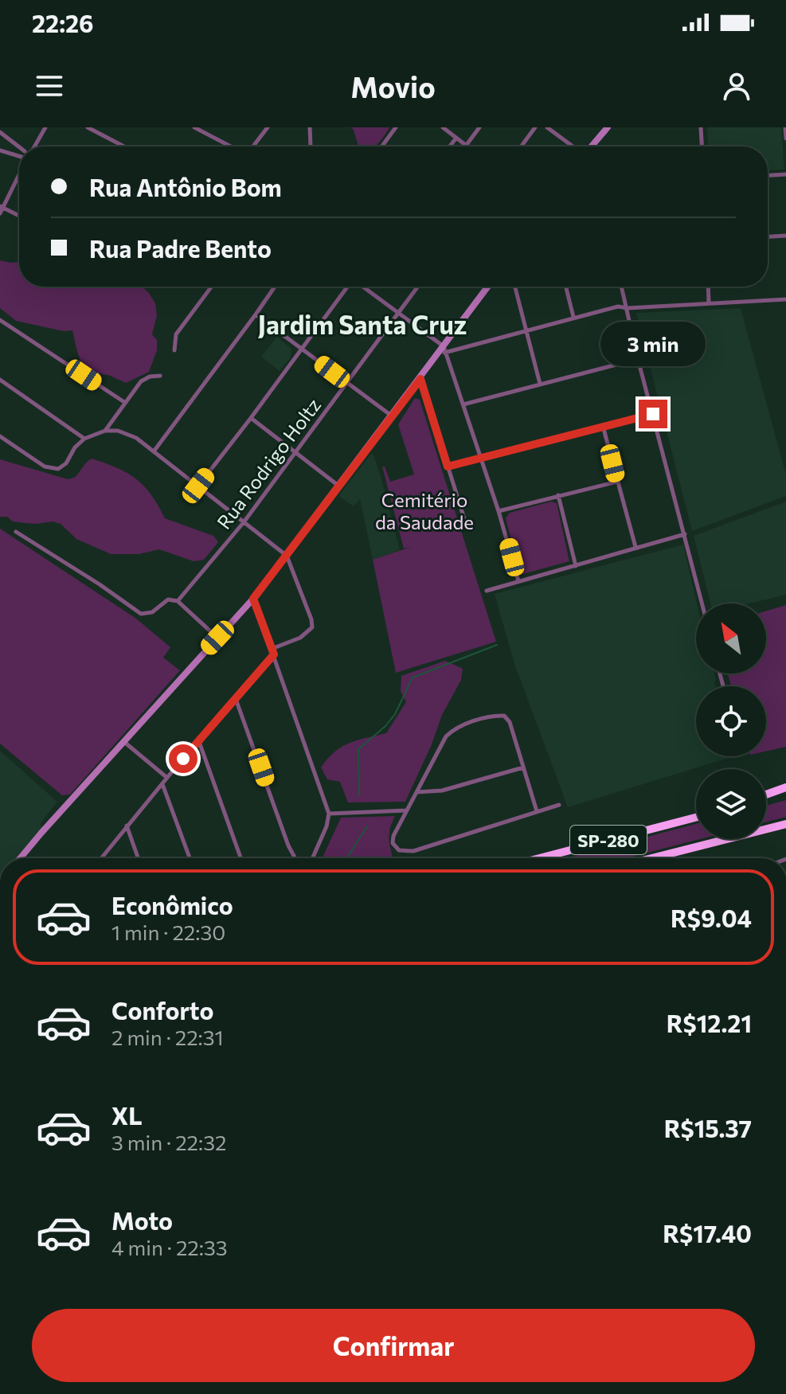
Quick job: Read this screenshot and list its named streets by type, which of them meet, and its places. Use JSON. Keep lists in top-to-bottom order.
{
  "streets": {
    "highway": ["SP-280"],
    "street": ["Rua Rodrigo Holtz"]
  },
  "districts": ["Jardim Santa Cruz"],
  "parks": ["Cemitério da Saudade"],
  "north": "top left",
  "page": {
    "status": "22:26",
    "header": "Movio",
    "banner": ["Rua Antônio Bom", "Rua Padre Bento"],
    "bubble": "3 min",
    "list": [
      {
        "name": "Econômico",
        "note": "1 min · 22:30",
        "value": "R$9.04"
      },
      {
        "name": "Conforto",
        "note": "2 min · 22:31",
        "value": "R$12.21"
      },
      {
        "name": "XL",
        "note": "3 min · 22:32",
        "value": "R$15.37"
      },
      {
        "name": "Moto",
        "note": "4 min · 22:33",
        "value": "R$17.40"
      }
    ],
    "buttons": "Confirmar"
  }
}
